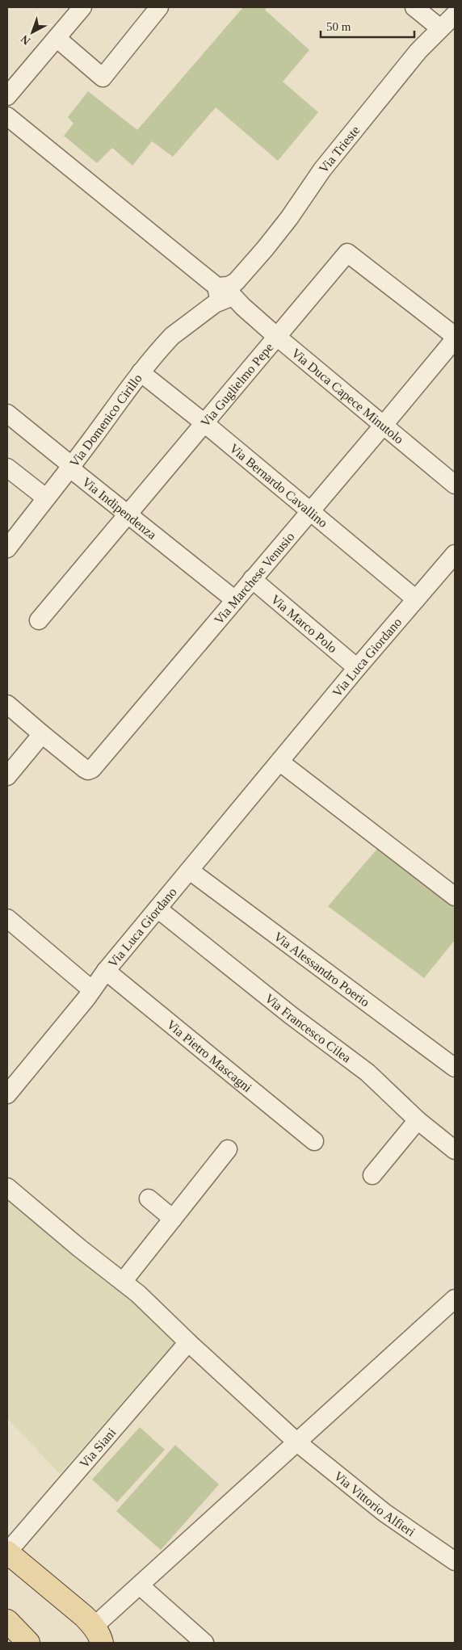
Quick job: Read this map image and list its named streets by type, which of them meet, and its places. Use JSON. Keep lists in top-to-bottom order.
{
  "streets": {
    "street": [
      "Via Trieste",
      "Via Guglielmo Pepe",
      "Via Duca Capece Minutolo",
      "Via Domenico Cirillo",
      "Via Bernardo Cavallino",
      "Via Indipendenza",
      "Via Marchese Venusio",
      "Via Marco Polo",
      "Via Luca Giordano",
      "Via Alessandro Poerio",
      "Via Francesco Cilea",
      "Via Pietro Mascagni",
      "Via Siani",
      "Via Vittorio Alfieri"
    ]
  },
  "crossings": [
    ["Via Trieste", "Via Duca Capece Minutolo"],
    ["Via Trieste", "Via Domenico Cirillo"],
    ["Via Guglielmo Pepe", "Via Duca Capece Minutolo"],
    ["Via Guglielmo Pepe", "Via Bernardo Cavallino"],
    ["Via Guglielmo Pepe", "Via Indipendenza"],
    ["Via Duca Capece Minutolo", "Via Domenico Cirillo"],
    ["Via Duca Capece Minutolo", "Via Marchese Venusio"],
    ["Via Domenico Cirillo", "Via Bernardo Cavallino"],
    ["Via Domenico Cirillo", "Via Indipendenza"],
    ["Via Bernardo Cavallino", "Via Marchese Venusio"],
    ["Via Bernardo Cavallino", "Via Luca Giordano"],
    ["Via Indipendenza", "Via Marchese Venusio"],
    ["Via Marchese Venusio", "Via Marco Polo"],
    ["Via Marco Polo", "Via Luca Giordano"],
    ["Via Luca Giordano", "Via Alessandro Poerio"],
    ["Via Luca Giordano", "Via Francesco Cilea"],
    ["Via Luca Giordano", "Via Pietro Mascagni"],
    ["Via Siani", "Via Vittorio Alfieri"]
  ],
  "scale_bar": "50 m",
  "north": "bottom left"
}
